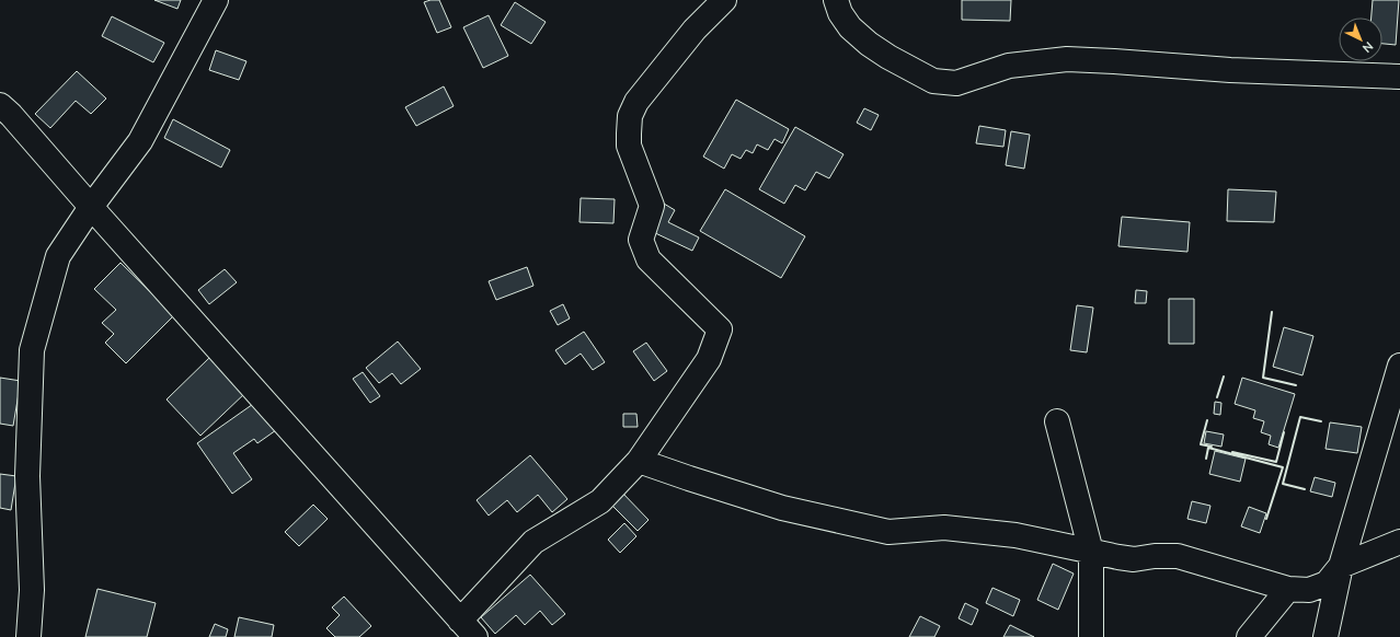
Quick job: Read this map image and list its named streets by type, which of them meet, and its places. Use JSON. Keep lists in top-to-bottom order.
{
  "north": "bottom right"
}
